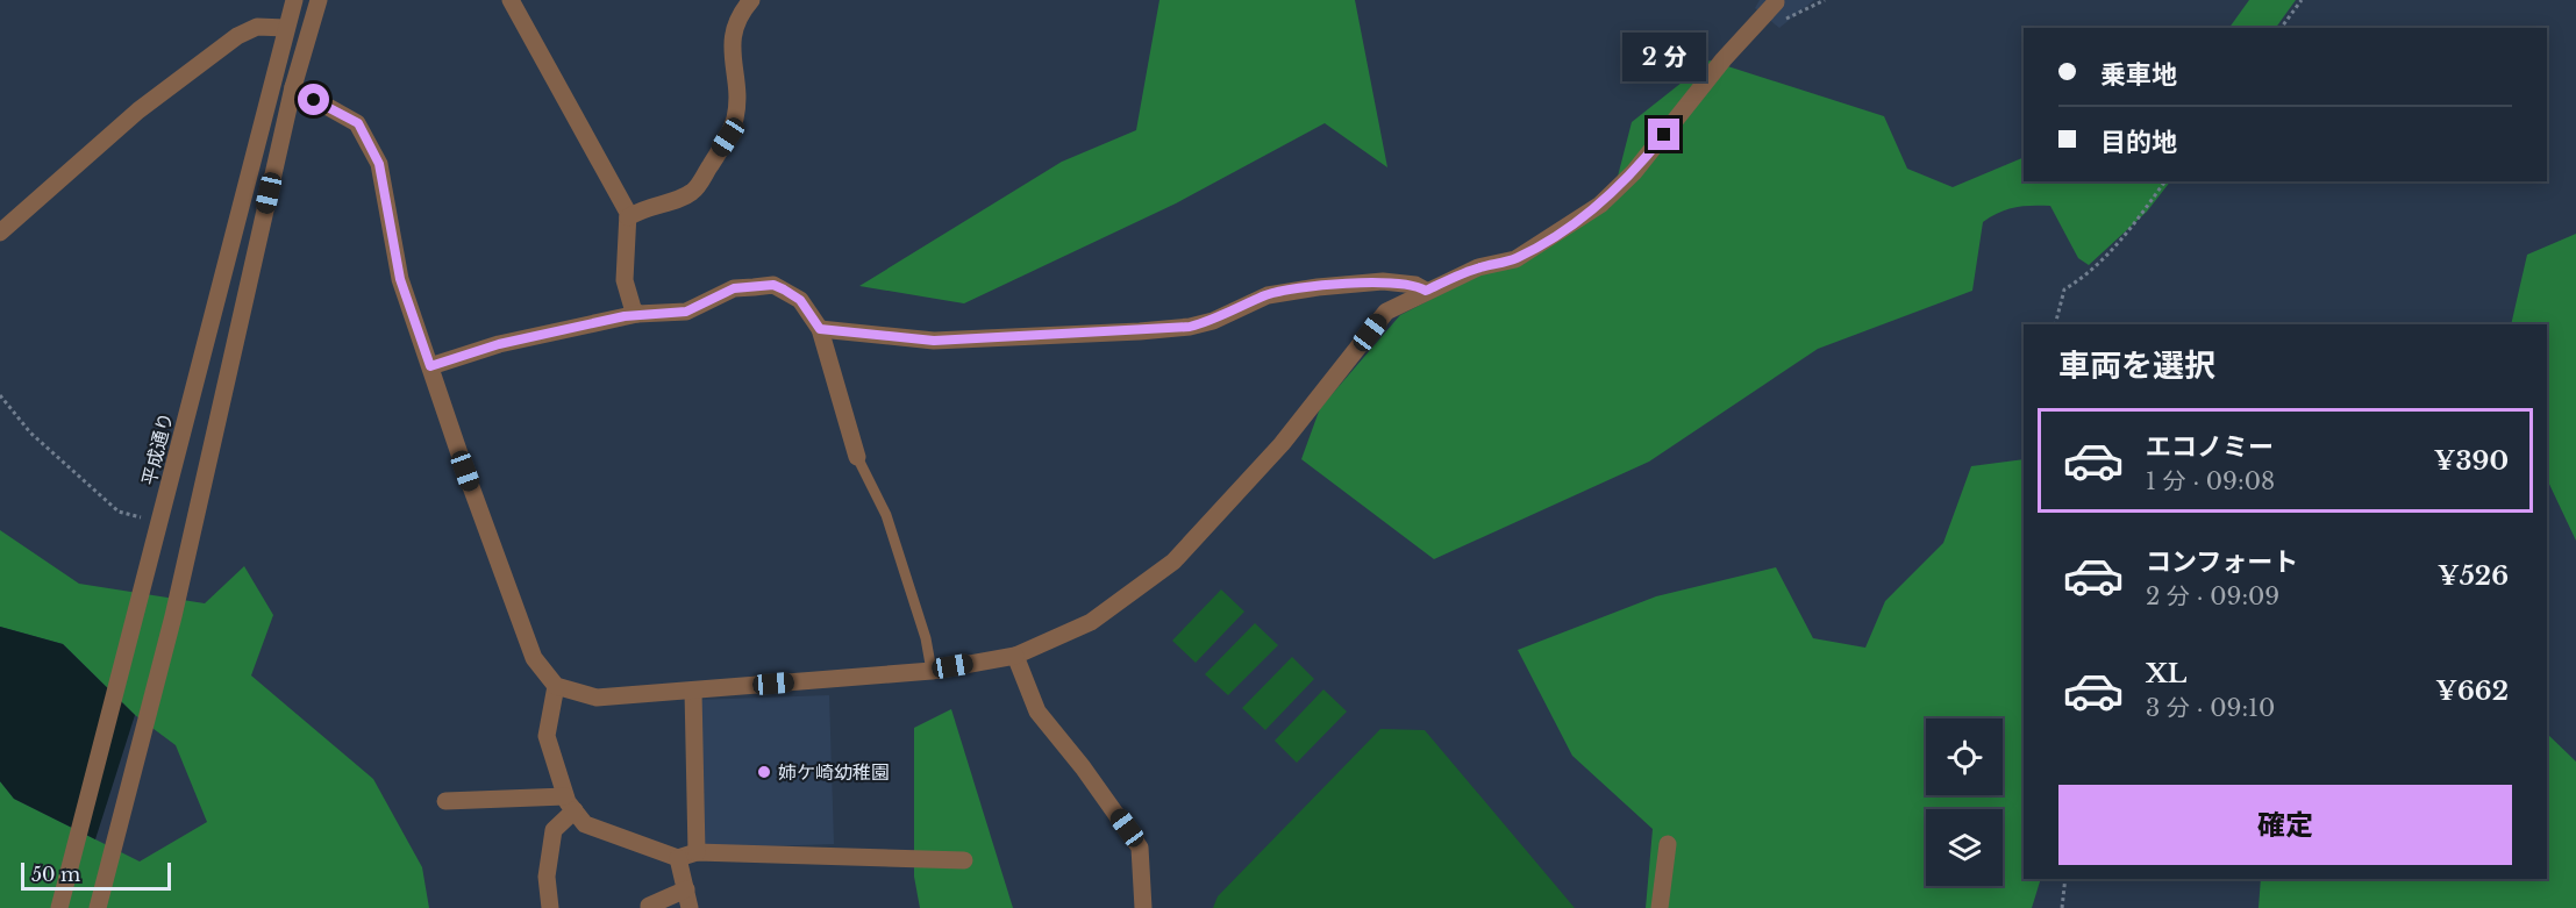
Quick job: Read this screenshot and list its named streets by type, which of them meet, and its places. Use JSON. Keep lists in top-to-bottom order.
{
  "streets": {
    "street": ["平成通り"]
  },
  "places": ["姉ケ崎幼稚園"],
  "scale_bar": "50 m",
  "page": {
    "banner": ["乗車地", "目的地"],
    "bubble": "2 分",
    "heading": "車両を選択",
    "list": [
      {
        "name": "エコノミー",
        "note": "1 分 · 09:08",
        "value": "¥390"
      },
      {
        "name": "コンフォート",
        "note": "2 分 · 09:09",
        "value": "¥526"
      },
      {
        "name": "XL",
        "note": "3 分 · 09:10",
        "value": "¥662"
      }
    ],
    "buttons": "確定",
    "scale": "50 m"
  }
}
